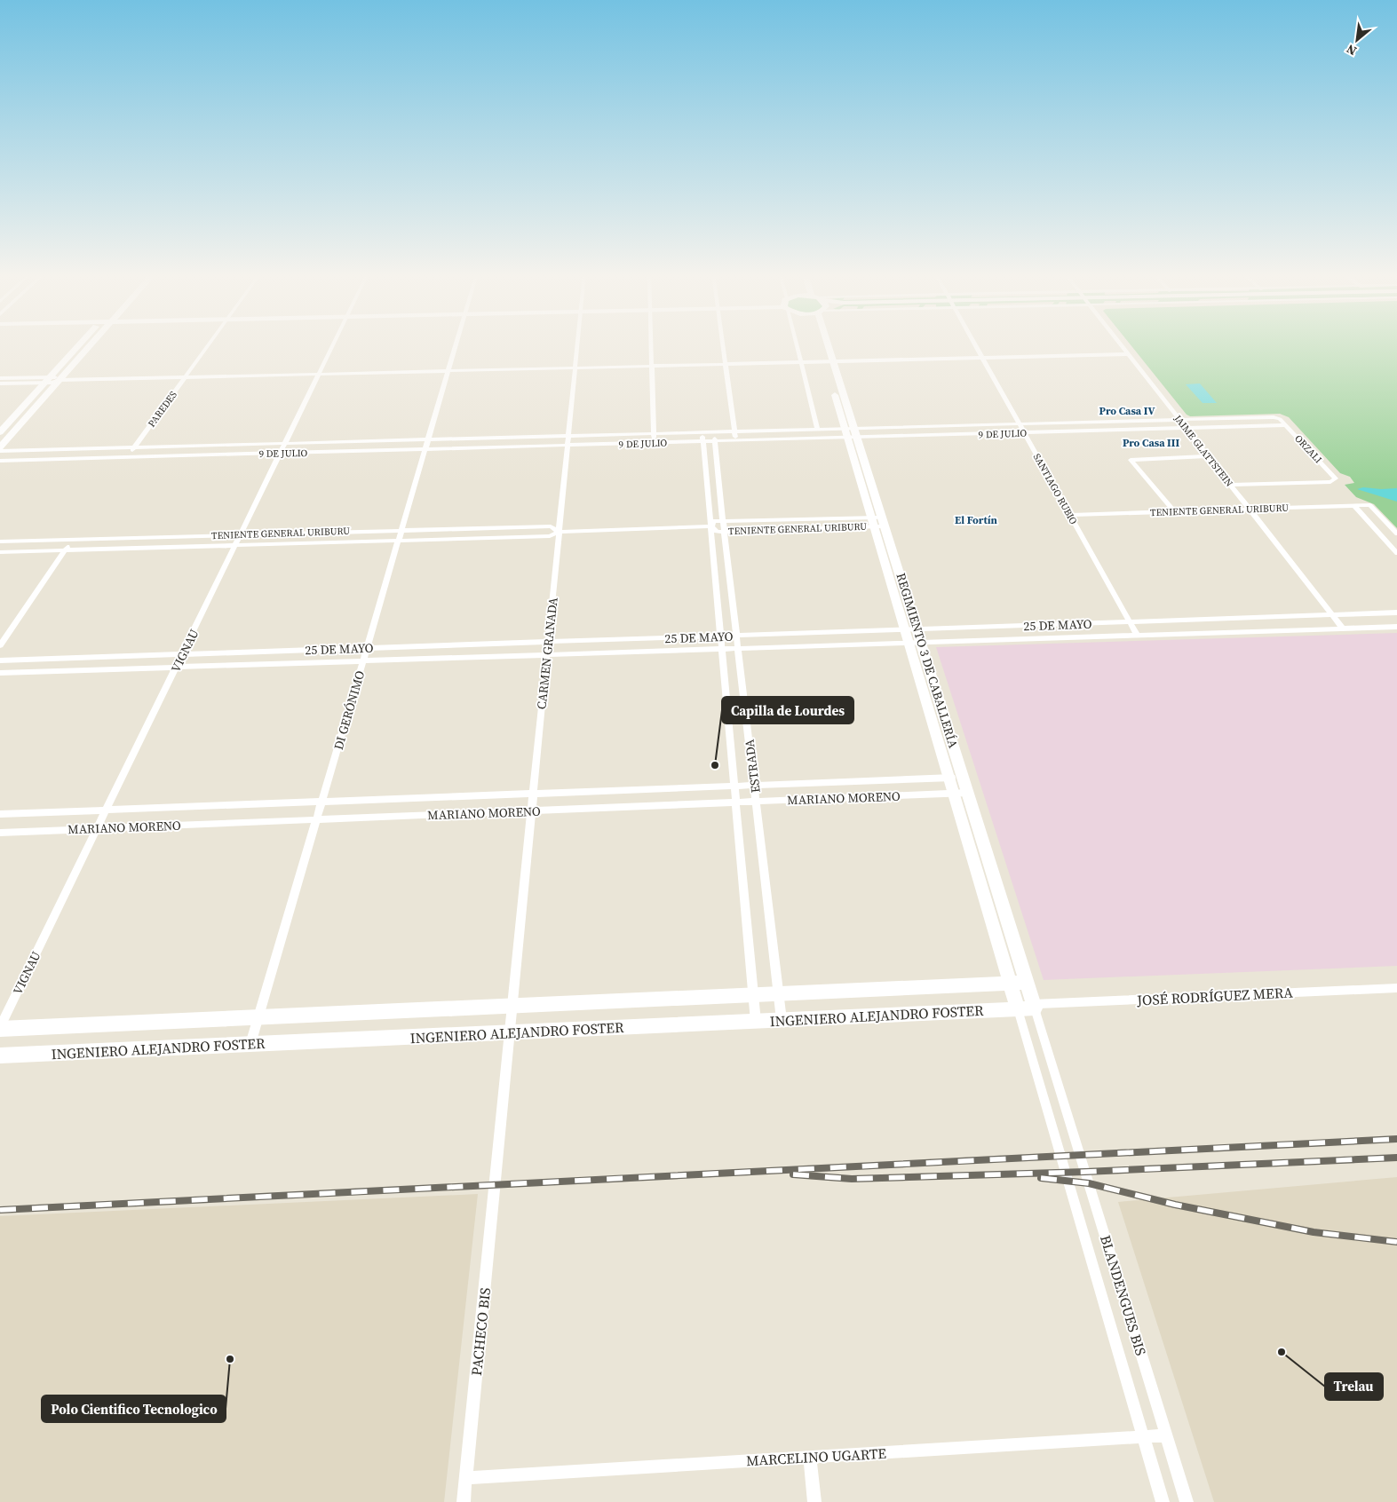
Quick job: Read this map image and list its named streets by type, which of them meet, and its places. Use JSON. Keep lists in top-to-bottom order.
{
  "streets": {
    "street": [
      "PAREDES",
      "9 DE JULIO",
      "ORZALI",
      "JAIME GLATTSTEIN",
      "SANTIAGO RUBIO",
      "TENIENTE GENERAL URIBURU",
      "25 DE MAYO",
      "VIGNAU",
      "CARMEN GRANADA",
      "REGIMIENTO 3 DE CABALLERÍA",
      "DI GERÓNIMO",
      "ESTRADA",
      "MARIANO MORENO",
      "JOSÉ RODRÍGUEZ MERA",
      "INGENIERO ALEJANDRO FOSTER",
      "BLANDENGUES BIS",
      "PACHECO BIS",
      "MARCELINO UGARTE"
    ]
  },
  "crossings": [
    ["PAREDES", "9 DE JULIO"],
    ["9 DE JULIO", "ORZALI"],
    ["9 DE JULIO", "JAIME GLATTSTEIN"],
    ["9 DE JULIO", "SANTIAGO RUBIO"],
    ["9 DE JULIO", "VIGNAU"],
    ["9 DE JULIO", "CARMEN GRANADA"],
    ["9 DE JULIO", "REGIMIENTO 3 DE CABALLERÍA"],
    ["9 DE JULIO", "DI GERÓNIMO"],
    ["9 DE JULIO", "ESTRADA"],
    ["JAIME GLATTSTEIN", "TENIENTE GENERAL URIBURU"],
    ["JAIME GLATTSTEIN", "25 DE MAYO"],
    ["SANTIAGO RUBIO", "TENIENTE GENERAL URIBURU"],
    ["SANTIAGO RUBIO", "25 DE MAYO"],
    ["TENIENTE GENERAL URIBURU", "VIGNAU"],
    ["TENIENTE GENERAL URIBURU", "CARMEN GRANADA"],
    ["TENIENTE GENERAL URIBURU", "REGIMIENTO 3 DE CABALLERÍA"],
    ["TENIENTE GENERAL URIBURU", "DI GERÓNIMO"],
    ["TENIENTE GENERAL URIBURU", "ESTRADA"],
    ["25 DE MAYO", "VIGNAU"],
    ["25 DE MAYO", "CARMEN GRANADA"],
    ["25 DE MAYO", "REGIMIENTO 3 DE CABALLERÍA"],
    ["25 DE MAYO", "DI GERÓNIMO"],
    ["25 DE MAYO", "ESTRADA"],
    ["VIGNAU", "MARIANO MORENO"],
    ["VIGNAU", "INGENIERO ALEJANDRO FOSTER"],
    ["CARMEN GRANADA", "MARIANO MORENO"],
    ["CARMEN GRANADA", "INGENIERO ALEJANDRO FOSTER"],
    ["CARMEN GRANADA", "PACHECO BIS"],
    ["REGIMIENTO 3 DE CABALLERÍA", "MARIANO MORENO"],
    ["REGIMIENTO 3 DE CABALLERÍA", "JOSÉ RODRÍGUEZ MERA"],
    ["REGIMIENTO 3 DE CABALLERÍA", "INGENIERO ALEJANDRO FOSTER"],
    ["REGIMIENTO 3 DE CABALLERÍA", "BLANDENGUES BIS"],
    ["DI GERÓNIMO", "MARIANO MORENO"],
    ["DI GERÓNIMO", "INGENIERO ALEJANDRO FOSTER"],
    ["ESTRADA", "MARIANO MORENO"],
    ["ESTRADA", "INGENIERO ALEJANDRO FOSTER"],
    ["JOSÉ RODRÍGUEZ MERA", "INGENIERO ALEJANDRO FOSTER"],
    ["JOSÉ RODRÍGUEZ MERA", "BLANDENGUES BIS"],
    ["INGENIERO ALEJANDRO FOSTER", "BLANDENGUES BIS"],
    ["INGENIERO ALEJANDRO FOSTER", "PACHECO BIS"],
    ["BLANDENGUES BIS", "MARCELINO UGARTE"],
    ["PACHECO BIS", "MARCELINO UGARTE"]
  ],
  "districts": ["Pro Casa IV", "Pro Casa III", "El Fortín"],
  "places": ["Capilla de Lourdes", "Trelau", "Polo Cientifico Tecnologico"],
  "north": "bottom left"
}
